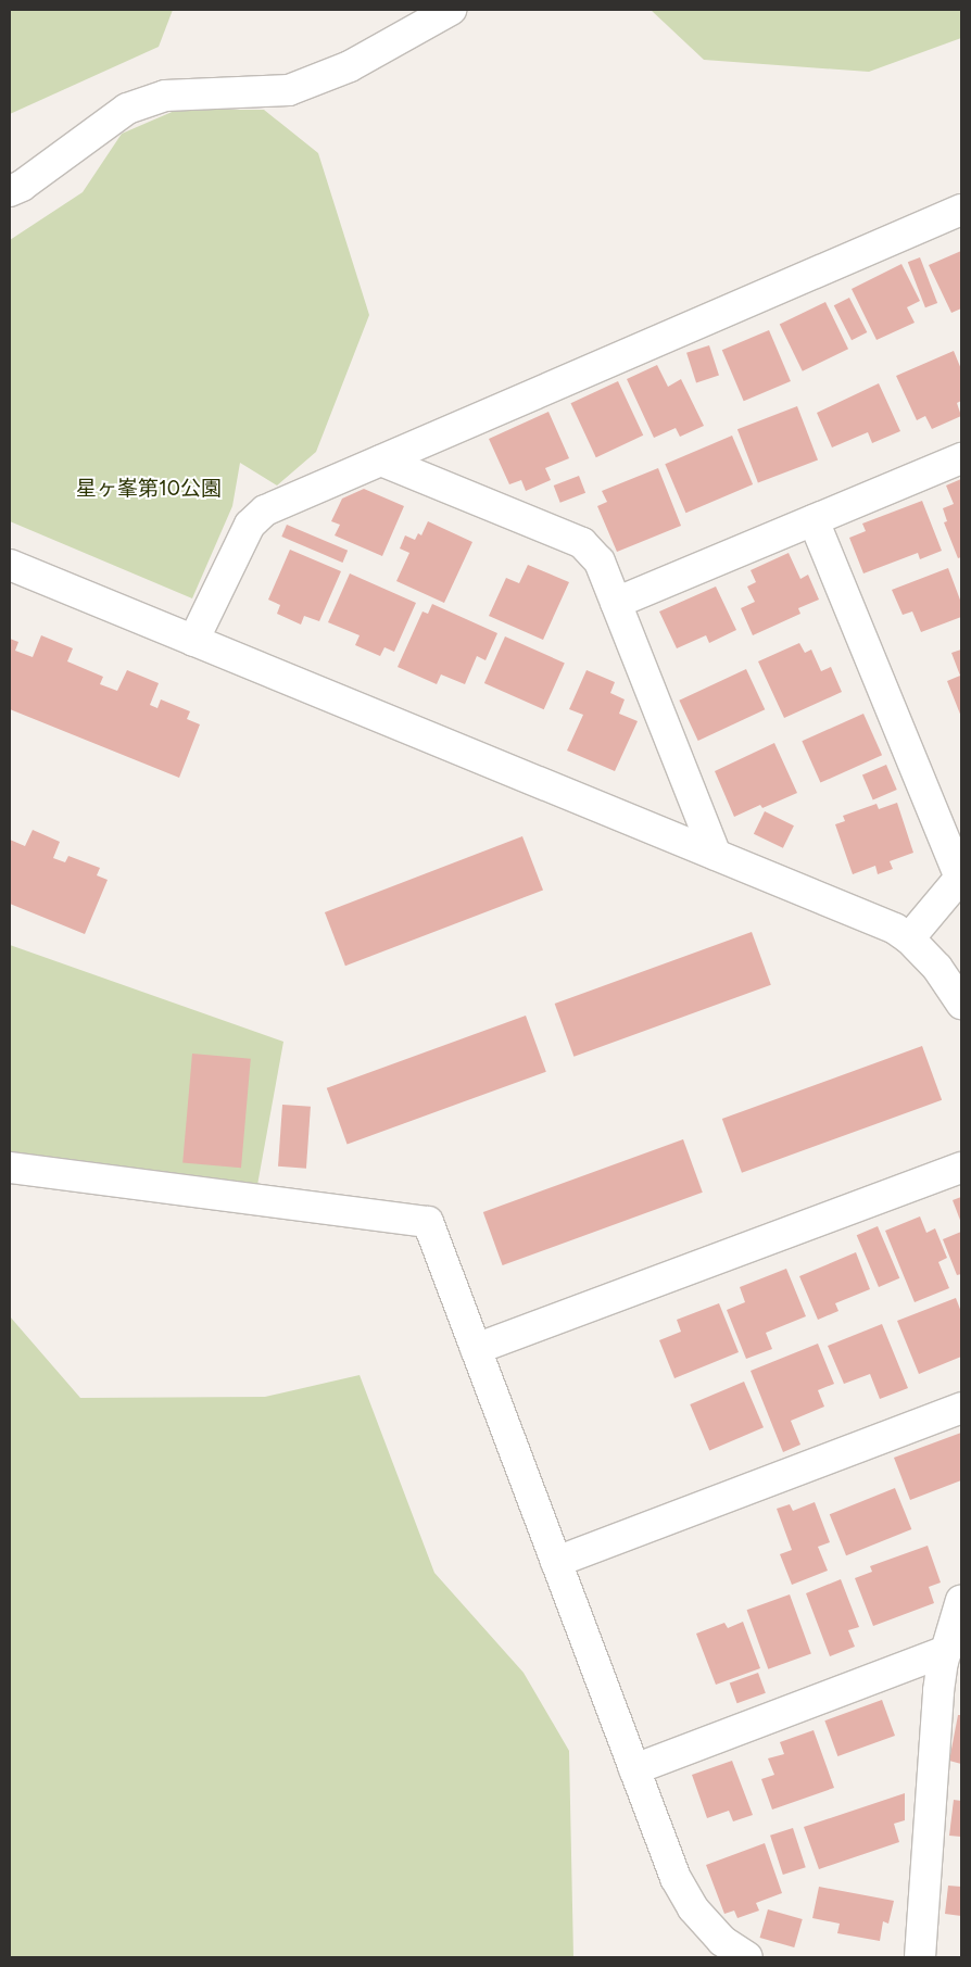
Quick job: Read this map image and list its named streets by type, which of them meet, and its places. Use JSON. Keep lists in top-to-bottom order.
{
  "parks": ["星ヶ峯第10公園"]
}
